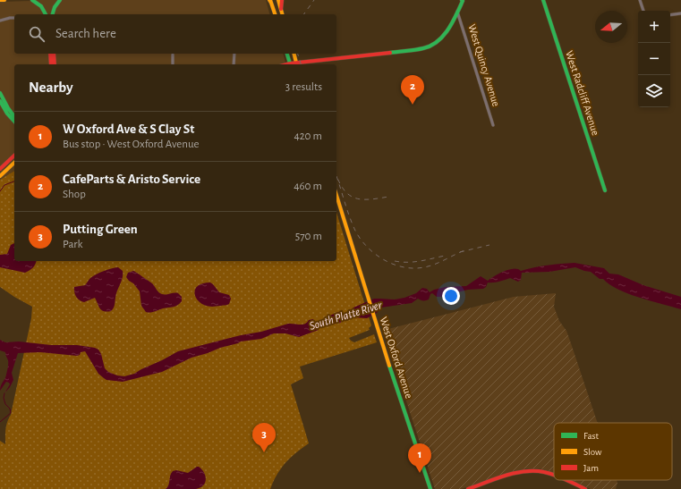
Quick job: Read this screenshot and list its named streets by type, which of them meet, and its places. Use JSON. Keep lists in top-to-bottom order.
{
  "streets": {
    "main road": ["West Radcliff Avenue", "West Oxford Avenue"],
    "street": ["West Quincy Avenue"]
  },
  "water": ["South Platte River"],
  "legend": ["Fast", "Slow", "Jam"],
  "north": "left",
  "page": {
    "map_buttons": ["+", "−"],
    "search": "Search here",
    "heading": ["Nearby", "3 results"],
    "pins": ["2", "3", "1"],
    "list": [
      {
        "mark": "1",
        "name": "W Oxford Ave & S Clay St",
        "note": "Bus stop · West Oxford Avenue",
        "value": "420 m"
      },
      {
        "mark": "2",
        "name": "CafeParts & Aristo Service",
        "note": "Shop",
        "value": "460 m"
      },
      {
        "mark": "3",
        "name": "Putting Green",
        "note": "Park",
        "value": "570 m"
      }
    ]
  }
}
